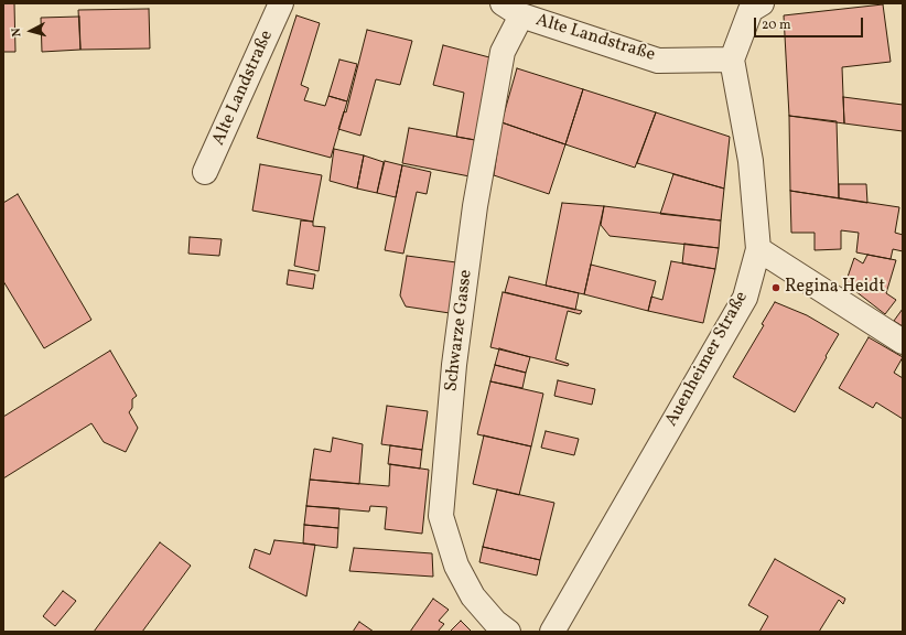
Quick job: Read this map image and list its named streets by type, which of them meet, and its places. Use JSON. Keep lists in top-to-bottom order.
{
  "streets": {
    "street": ["Alte Landstraße", "Schwarze Gasse", "Auenheimer Straße"]
  },
  "crossings": [
    ["Alte Landstraße", "Schwarze Gasse"],
    ["Alte Landstraße", "Auenheimer Straße"]
  ],
  "places": ["Regina Heidt"],
  "scale_bar": "20 m",
  "north": "left"
}
